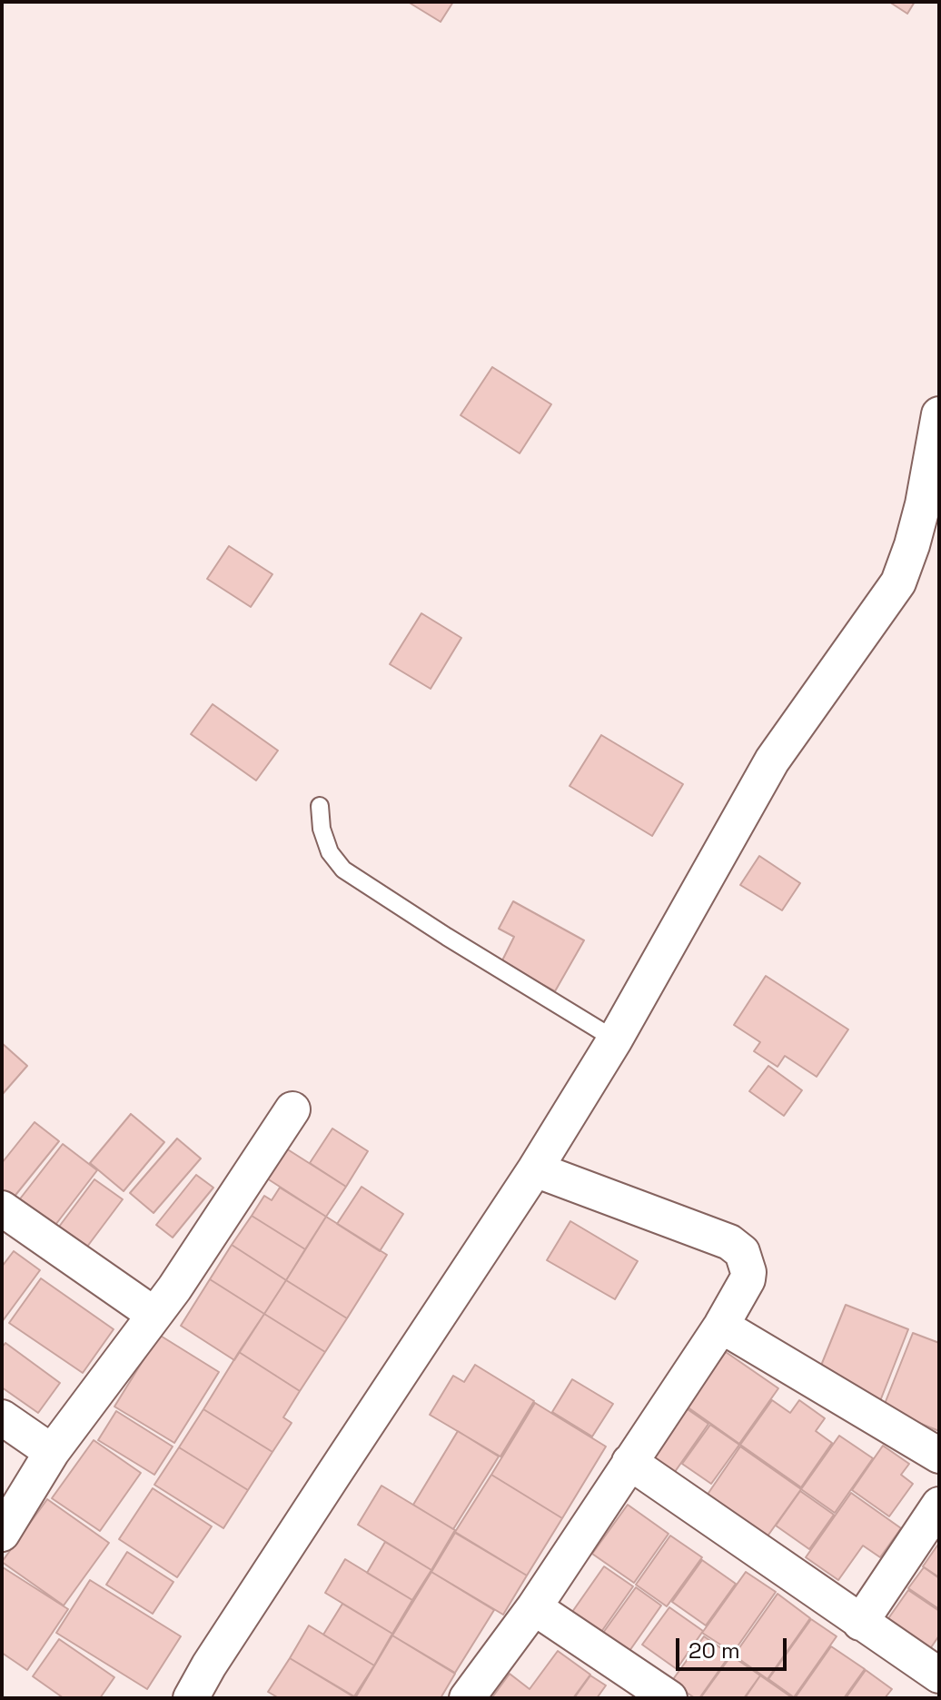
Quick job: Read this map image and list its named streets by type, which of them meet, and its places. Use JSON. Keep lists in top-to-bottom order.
{
  "scale_bar": "20 m"
}
